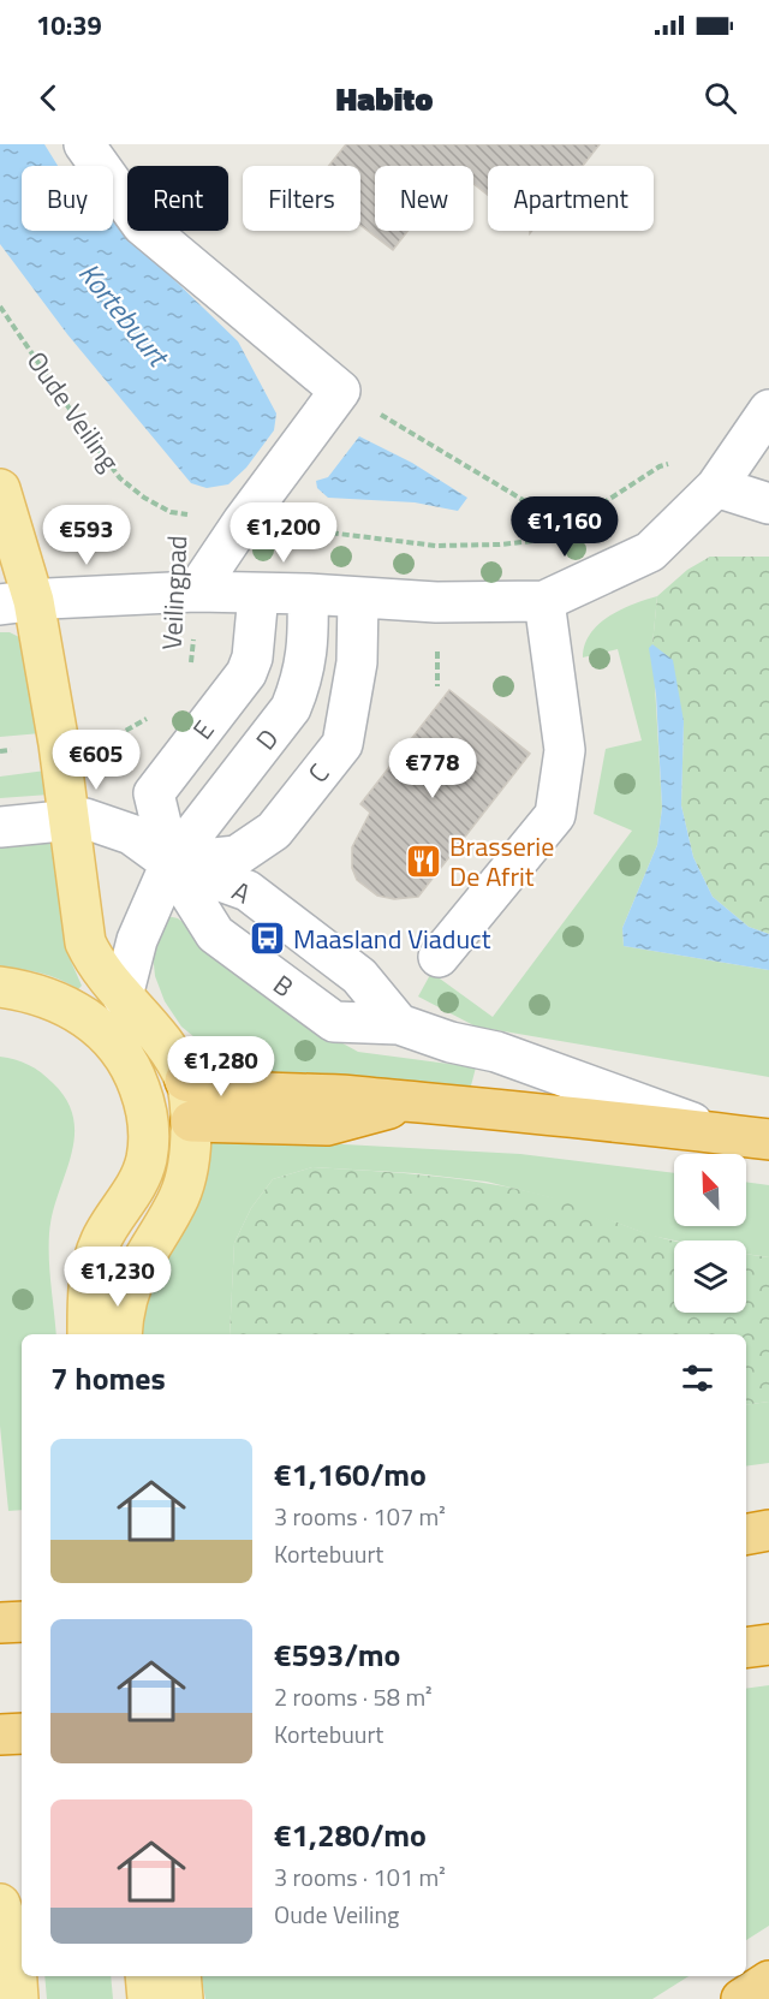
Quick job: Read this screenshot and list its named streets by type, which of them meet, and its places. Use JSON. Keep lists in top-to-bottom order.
{
  "streets": {
    "street": [
      "E",
      "D",
      "C",
      "A",
      "B"
    ],
    "path": ["Oude Veiling", "Veilingpad"]
  },
  "crossings": [
    ["E", "D"],
    ["E", "C"],
    ["E", "A"],
    ["E", "B"],
    ["D", "C"],
    ["D", "A"],
    ["D", "B"],
    ["C", "A"],
    ["C", "B"],
    ["A", "B"]
  ],
  "water": ["Kortebuurt"],
  "places": {
    "restaurant": ["Brasserie De Afrit"],
    "bus stop": ["Maasland Viaduct"]
  },
  "north": "top left",
  "page": {
    "status": "10:39",
    "header": "Habito",
    "chip": [
      "Buy",
      "Rent",
      "Filters",
      "New",
      "Apartment"
    ],
    "price": [
      "€1,160",
      "€1,200",
      "€593",
      "€605",
      "€778",
      "€1,280",
      "€1,230"
    ],
    "heading": "7 homes",
    "list": [
      {
        "name": "€1,160/mo",
        "note": "3 rooms · 107 m² · Kortebuurt"
      },
      {
        "name": "€593/mo",
        "note": "2 rooms · 58 m² · Kortebuurt"
      },
      {
        "name": "€1,280/mo",
        "note": "3 rooms · 101 m² · Oude Veiling"
      }
    ]
  }
}
